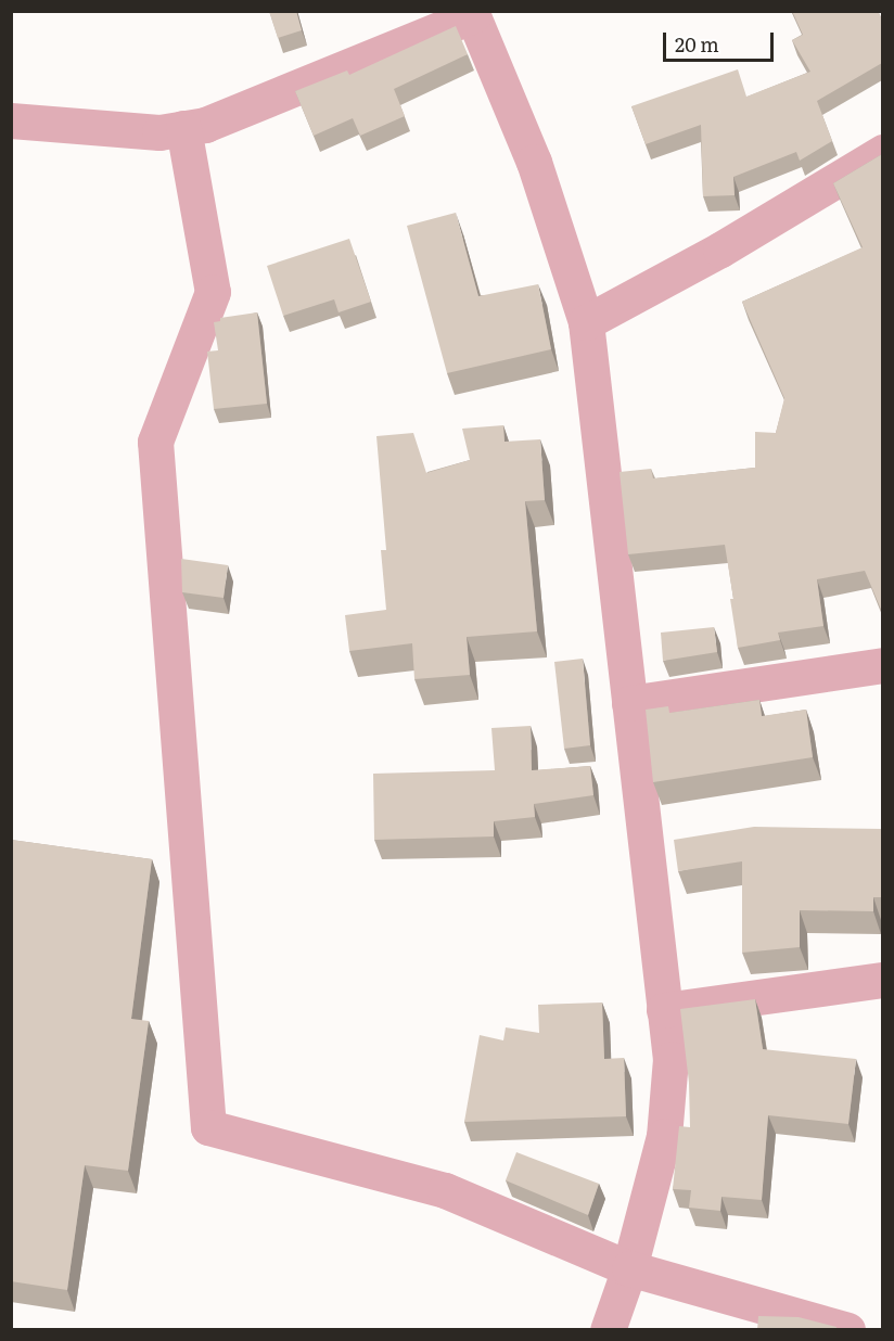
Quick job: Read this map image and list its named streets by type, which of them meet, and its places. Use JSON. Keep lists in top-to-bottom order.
{
  "scale_bar": "20 m"
}
